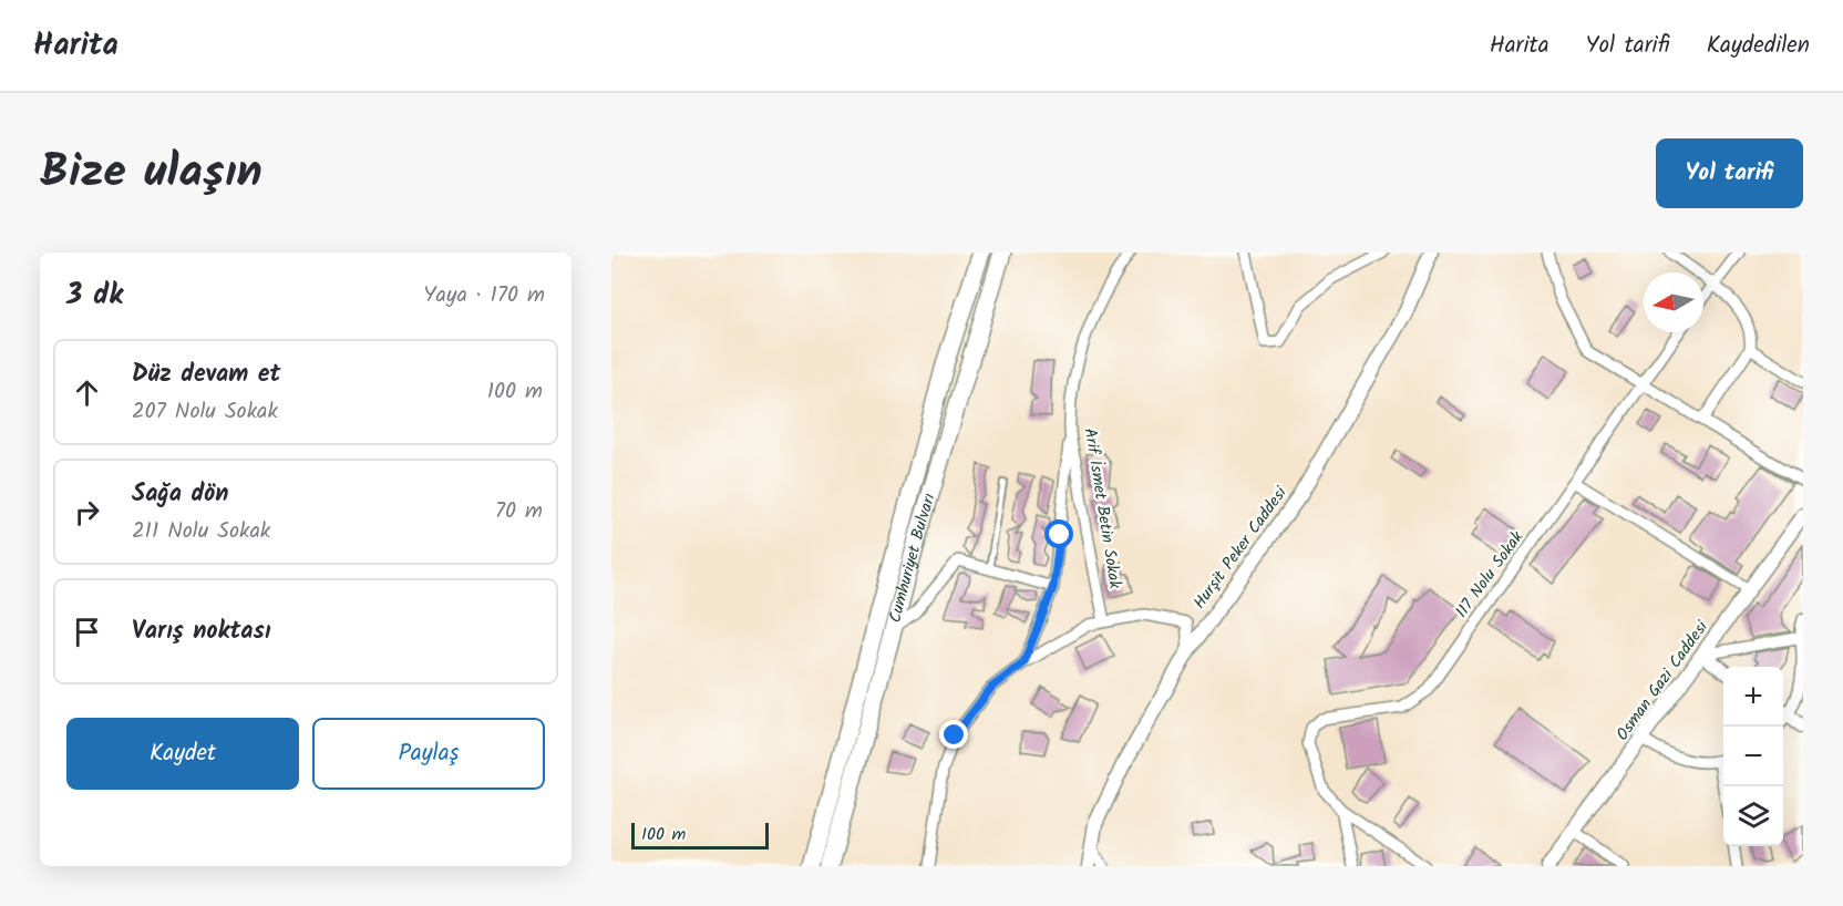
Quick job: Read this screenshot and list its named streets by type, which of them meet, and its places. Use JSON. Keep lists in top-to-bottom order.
{
  "streets": {
    "main road": ["Cumhuriyet Bulvarı"],
    "street": [
      "Arif İsmet Betin Sokak",
      "Hurşit Peker Caddesi",
      "117 Nolu Sokak",
      "Osman Gazi Caddesi"
    ]
  },
  "scale_bar": "100 m",
  "north": "left",
  "page": {
    "header": "Harita",
    "nav": ["Harita", "Yol tarifi", "Kaydedilen"],
    "title": "Bize ulaşın",
    "buttons": [
      "Yol tarifi",
      ["Kaydet", "Paylaş"]
    ],
    "heading": ["3 dk", "Yaya · 170 m"],
    "list": [
      ["Düz devam et", "207 Nolu Sokak", "100 m"],
      ["Sağa dön", "211 Nolu Sokak", "70 m"],
      "Varış noktası"
    ],
    "map_buttons": ["+", "−"],
    "scale": "100 m"
  }
}
